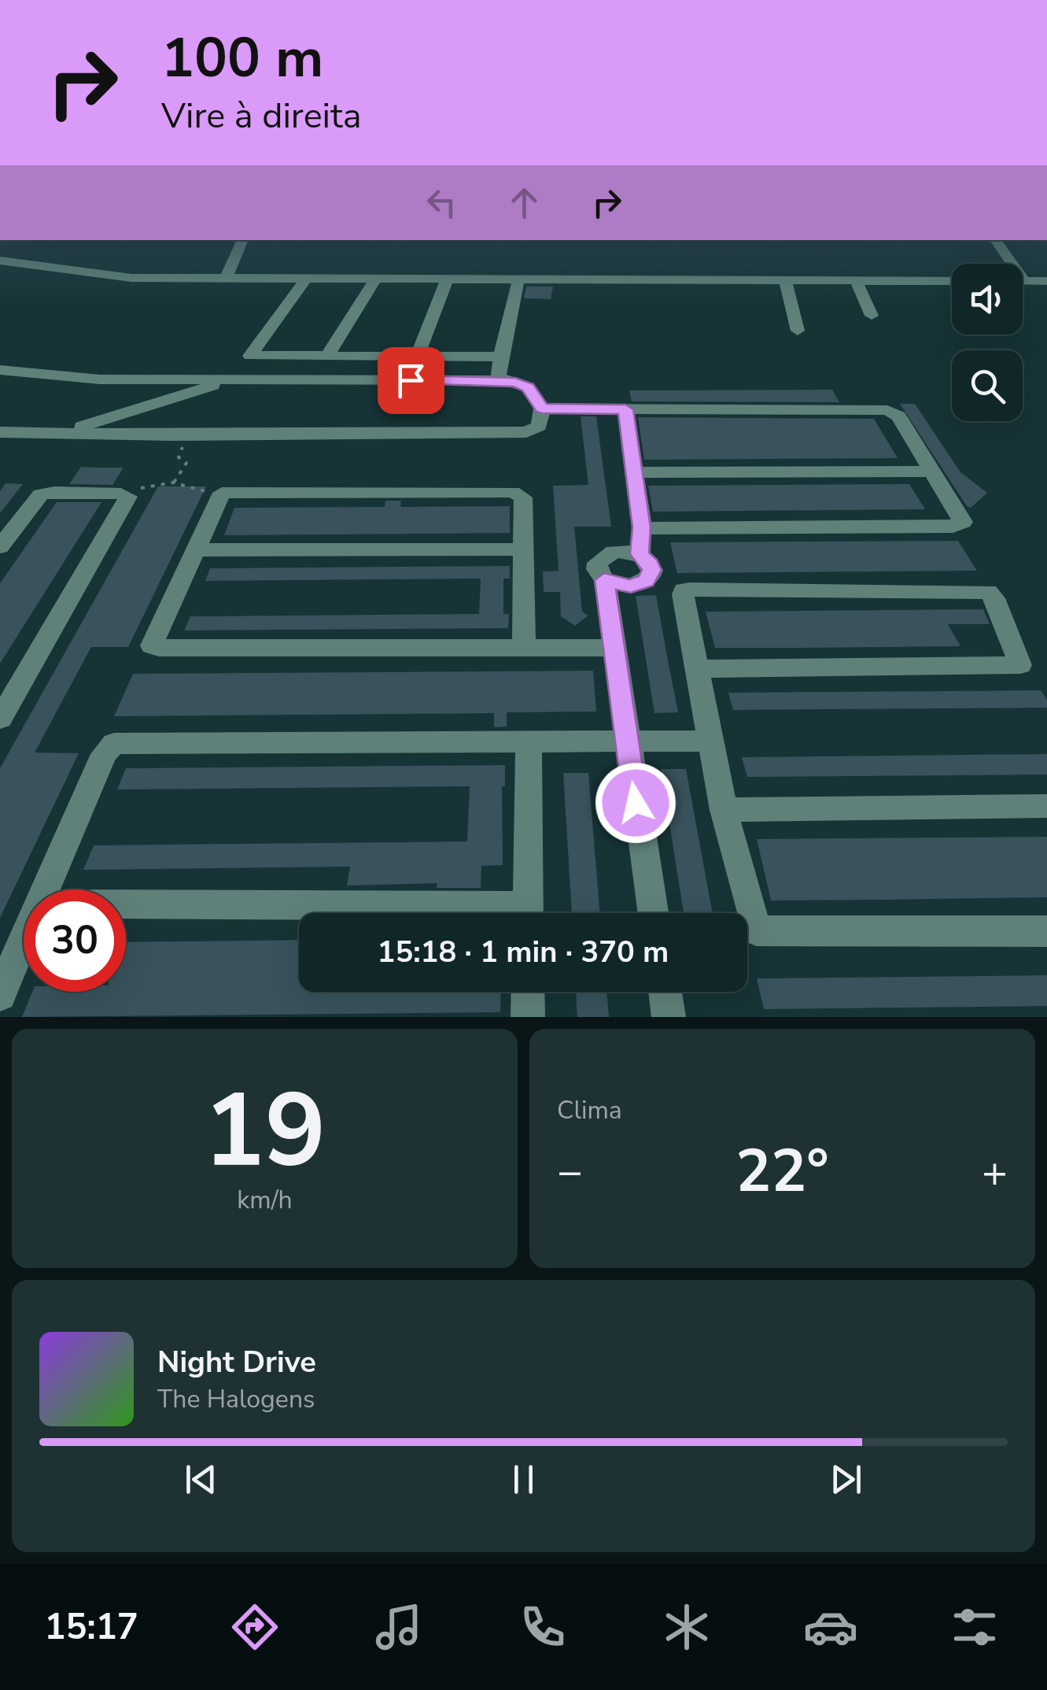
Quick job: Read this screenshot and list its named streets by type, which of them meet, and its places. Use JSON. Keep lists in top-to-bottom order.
{
  "page": {
    "turn": ["100 m", "Vire à direita"],
    "limit": "30",
    "trip": "15:18 · 1 min · 370 m",
    "tile": [
      ["19", "km/h"],
      "Clima"
    ],
    "heat": ["−", "22°", "+"],
    "song": ["Night Drive", "The Halogens"],
    "tabs": "15:17"
  }
}
